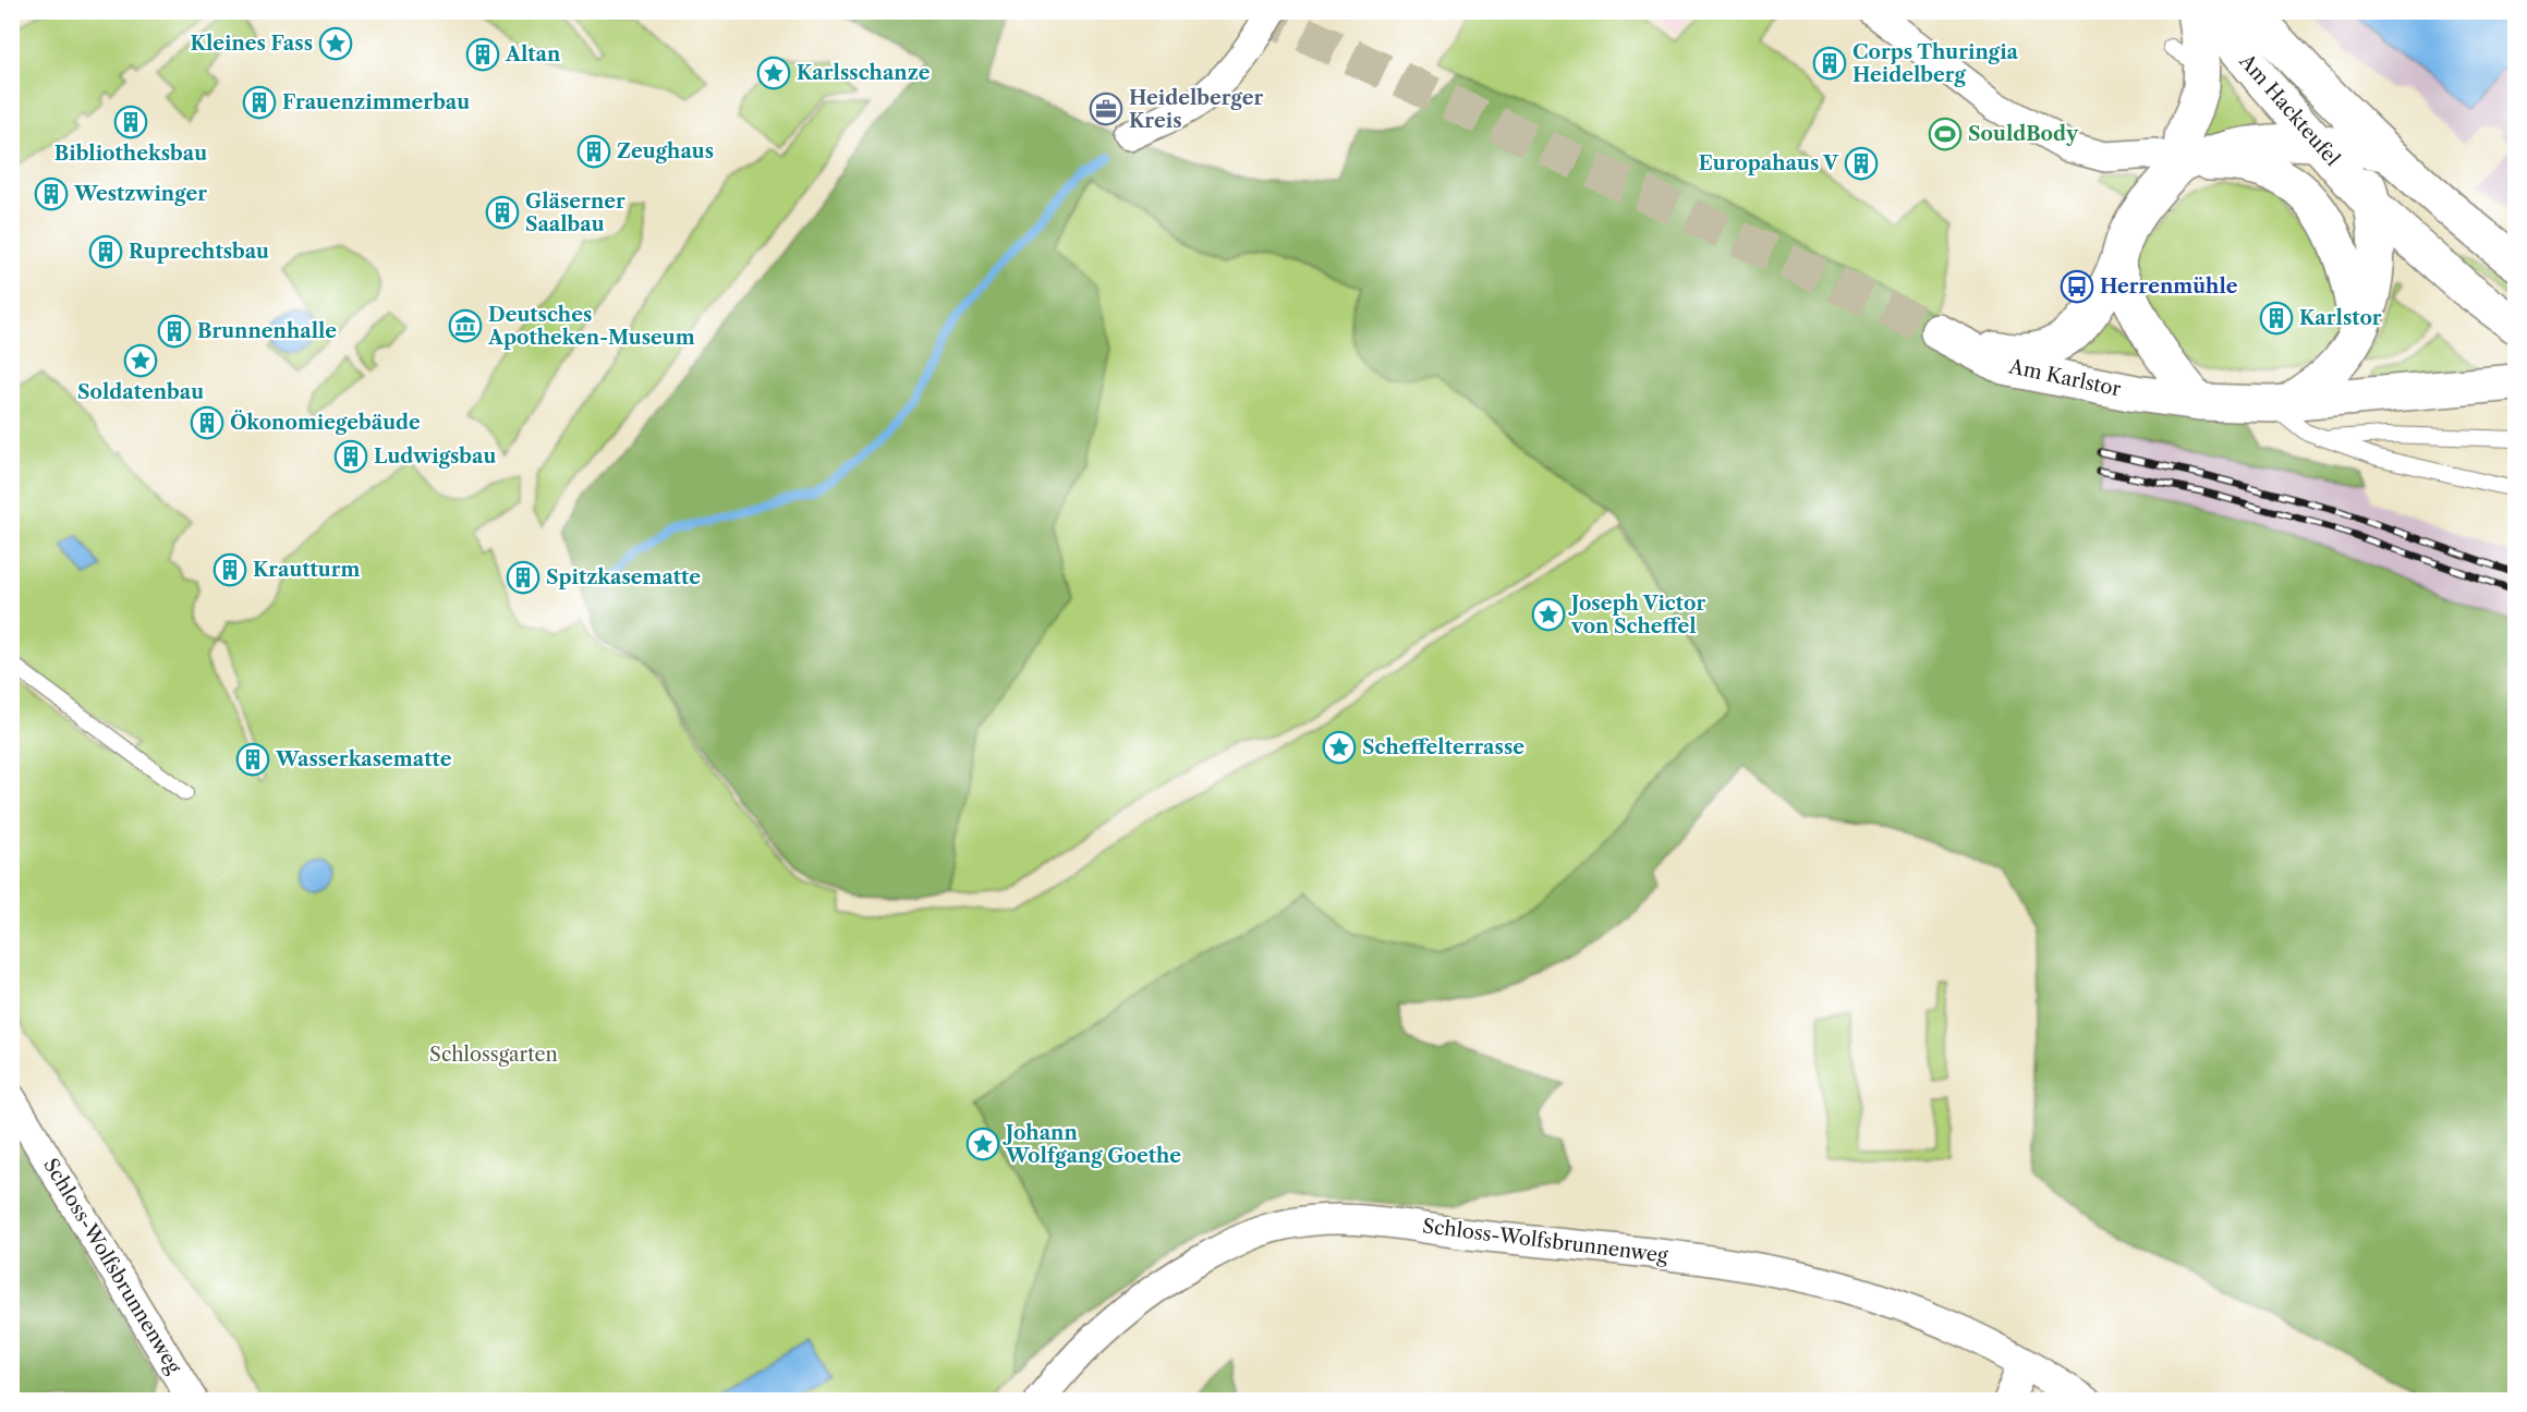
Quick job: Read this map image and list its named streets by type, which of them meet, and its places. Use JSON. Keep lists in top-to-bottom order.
{
  "streets": {
    "main road": ["Am Hackteufel", "Am Karlstor"],
    "street": ["Schloss-Wolfsbrunnenweg"]
  },
  "crossings": [
    ["Am Hackteufel", "Am Karlstor"]
  ],
  "parks": ["Schlossgarten"],
  "places": {
    "place": [
      "Kleines Fass",
      "Karlsschanze",
      "Soldatenbau",
      "Joseph Victor von Scheffel",
      "Scheffelterrasse",
      "Johann Wolfgang Goethe"
    ],
    "building": [
      "Altan",
      "Corps Thuringia Heidelberg",
      "Frauenzimmerbau",
      "Bibliotheksbau",
      "Zeughaus",
      "Europahaus V",
      "Westzwinger",
      "Gläserner Saalbau",
      "Ruprechtsbau",
      "Karlstor",
      "Brunnenhalle",
      "Ökonomiegebäude",
      "Ludwigsbau",
      "Krautturm",
      "Spitzkasematte",
      "Wasserkasematte"
    ],
    "office": ["Heidelberger Kreis"],
    "sports": ["SouldBody"],
    "bus stop": ["Herrenmühle"],
    "museum": ["Deutsches Apotheken-Museum"]
  }
}
